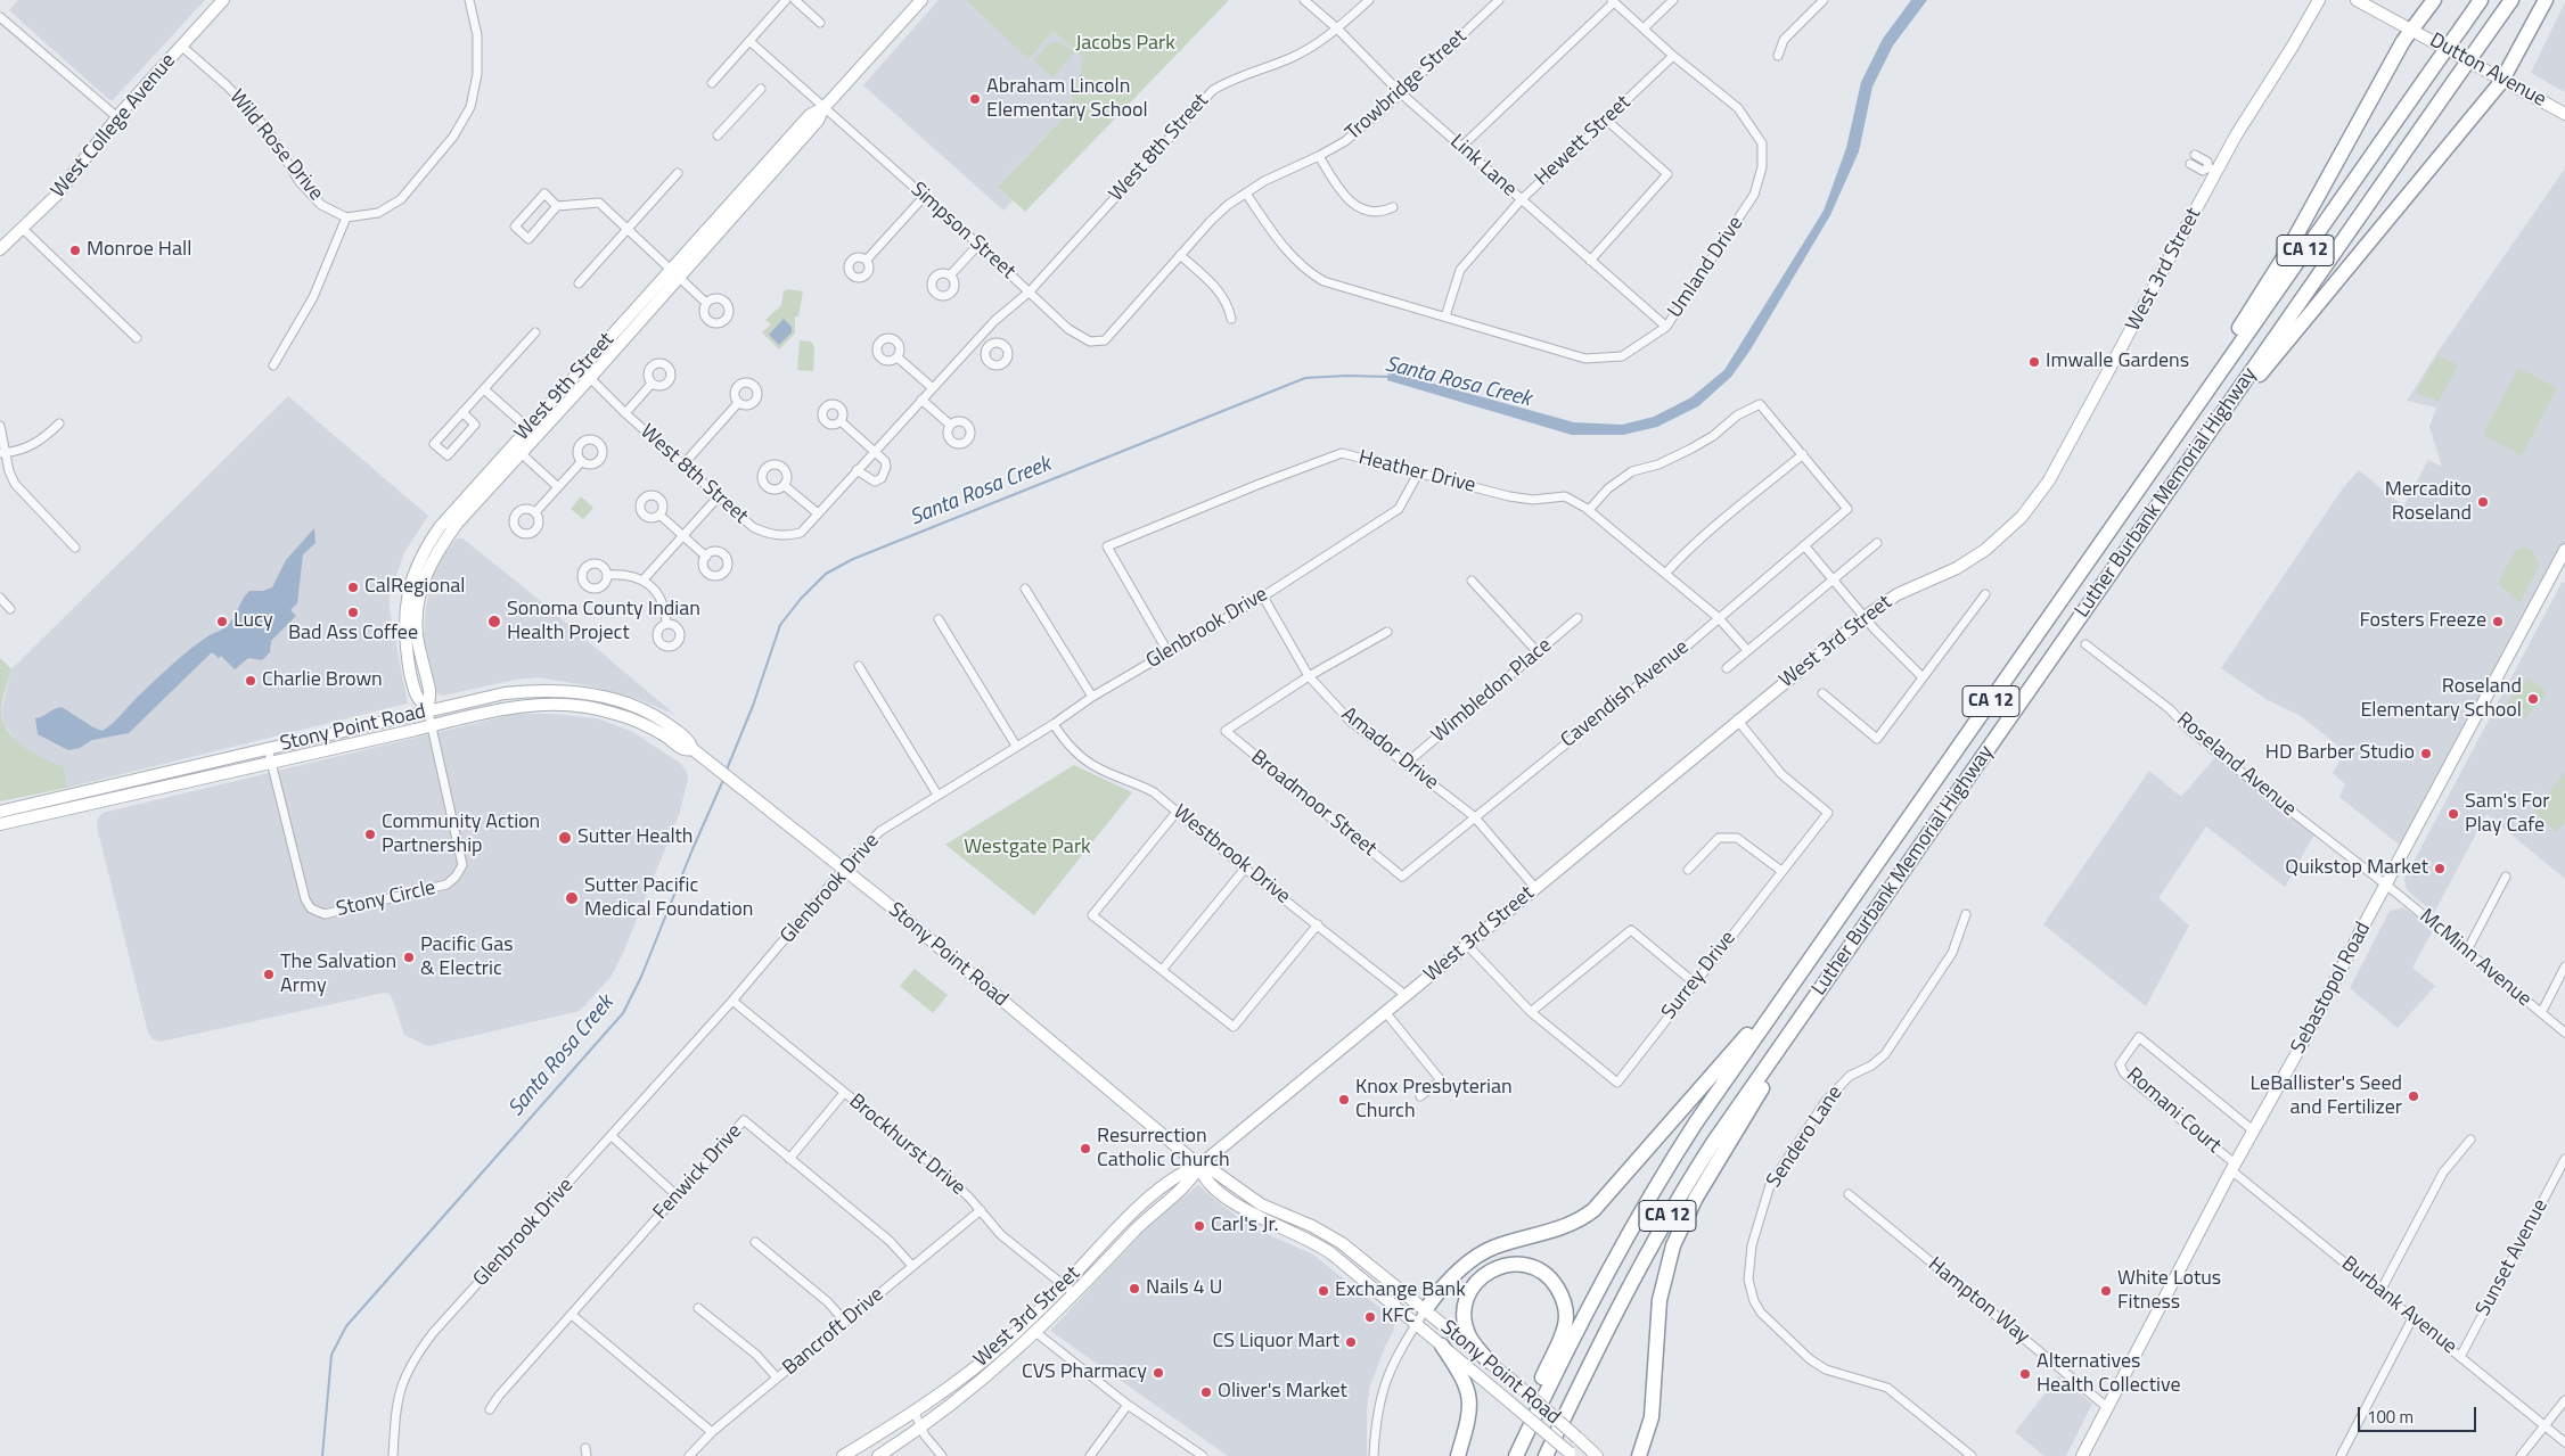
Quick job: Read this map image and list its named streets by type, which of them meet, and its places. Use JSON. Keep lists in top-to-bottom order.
{
  "streets": {
    "highway": ["CA 12", "Luther Burbank Memorial Highway"],
    "main road": [
      "Dutton Avenue",
      "West College Avenue",
      "West 3rd Street",
      "West 9th Street",
      "Stony Point Road",
      "Sebastopol Road"
    ],
    "street": [
      "Trowbridge Street",
      "Hewett Street",
      "Wild Rose Drive",
      "West 8th Street",
      "Link Lane",
      "Simpson Street",
      "Umland Drive",
      "Heather Drive",
      "Glenbrook Drive",
      "Wimbledon Place",
      "Cavendish Avenue",
      "Amador Drive",
      "Roseland Avenue",
      "Broadmoor Street",
      "Westbrook Drive",
      "Stony Circle",
      "McMinn Avenue",
      "Surrey Drive",
      "Romani Court",
      "Sendero Lane",
      "Brockhurst Drive",
      "Fenwick Drive",
      "Sunset Avenue",
      "Hampton Way",
      "Burbank Avenue",
      "Bancroft Drive"
    ]
  },
  "crossings": [
    ["Trowbridge Street", "Link Lane"],
    ["Trowbridge Street", "Simpson Street"],
    ["Trowbridge Street", "Umland Drive"],
    ["West College Avenue", "Wild Rose Drive"],
    ["Hewett Street", "Link Lane"],
    ["Hewett Street", "Umland Drive"],
    ["West 8th Street", "Link Lane"],
    ["West 8th Street", "Simpson Street"],
    ["West 8th Street", "West 9th Street"],
    ["Link Lane", "Umland Drive"],
    ["Simpson Street", "West 9th Street"],
    ["West 3rd Street", "Stony Point Road"],
    ["West 3rd Street", "Amador Drive"],
    ["West 3rd Street", "Westbrook Drive"],
    ["West 3rd Street", "Surrey Drive"],
    ["West 3rd Street", "Brockhurst Drive"],
    ["West 9th Street", "Stony Point Road"],
    ["West 9th Street", "Stony Circle"],
    ["Heather Drive", "Glenbrook Drive"],
    ["Heather Drive", "Cavendish Avenue"],
    ["Glenbrook Drive", "Stony Point Road"],
    ["Glenbrook Drive", "Amador Drive"],
    ["Glenbrook Drive", "Westbrook Drive"],
    ["Glenbrook Drive", "Brockhurst Drive"],
    ["Wimbledon Place", "Amador Drive"],
    ["Cavendish Avenue", "Amador Drive"],
    ["Cavendish Avenue", "Broadmoor Street"],
    ["Stony Point Road", "Stony Circle"],
    ["Amador Drive", "Broadmoor Street"],
    ["Roseland Avenue", "McMinn Avenue"],
    ["Roseland Avenue", "Sebastopol Road"],
    ["McMinn Avenue", "Sebastopol Road"],
    ["Sebastopol Road", "Romani Court"],
    ["Sebastopol Road", "Hampton Way"],
    ["Sebastopol Road", "Burbank Avenue"],
    ["Romani Court", "Burbank Avenue"],
    ["Brockhurst Drive", "Bancroft Drive"],
    ["Fenwick Drive", "Bancroft Drive"],
    ["Sunset Avenue", "Burbank Avenue"]
  ],
  "water": ["Santa Rosa Creek"],
  "parks": ["Jacobs Park", "Westgate Park"],
  "places": [
    "Abraham Lincoln Elementary School",
    "Monroe Hall",
    "Imwalle Gardens",
    "Mercadito Roseland",
    "CalRegional",
    "Bad Ass Coffee",
    "Lucy",
    "Sonoma County Indian Health Project",
    "Fosters Freeze",
    "Charlie Brown",
    "Roseland Elementary School",
    "HD Barber Studio",
    "Sam's For Play Cafe",
    "Community Action Partnership",
    "Sutter Health",
    "Quikstop Market",
    "Sutter Pacific Medical Foundation",
    "Pacific Gas & Electric",
    "The Salvation Army",
    "LeBallister's Seed and Fertilizer",
    "Knox Presbyterian Church",
    "Resurrection Catholic Church",
    "Carl's Jr.",
    "Nails 4 U",
    "Exchange Bank",
    "White Lotus Fitness",
    "KFC",
    "CS Liquor Mart",
    "CVS Pharmacy",
    "Alternatives Health Collective",
    "Oliver's Market"
  ],
  "scale_bar": "100 m"
}
